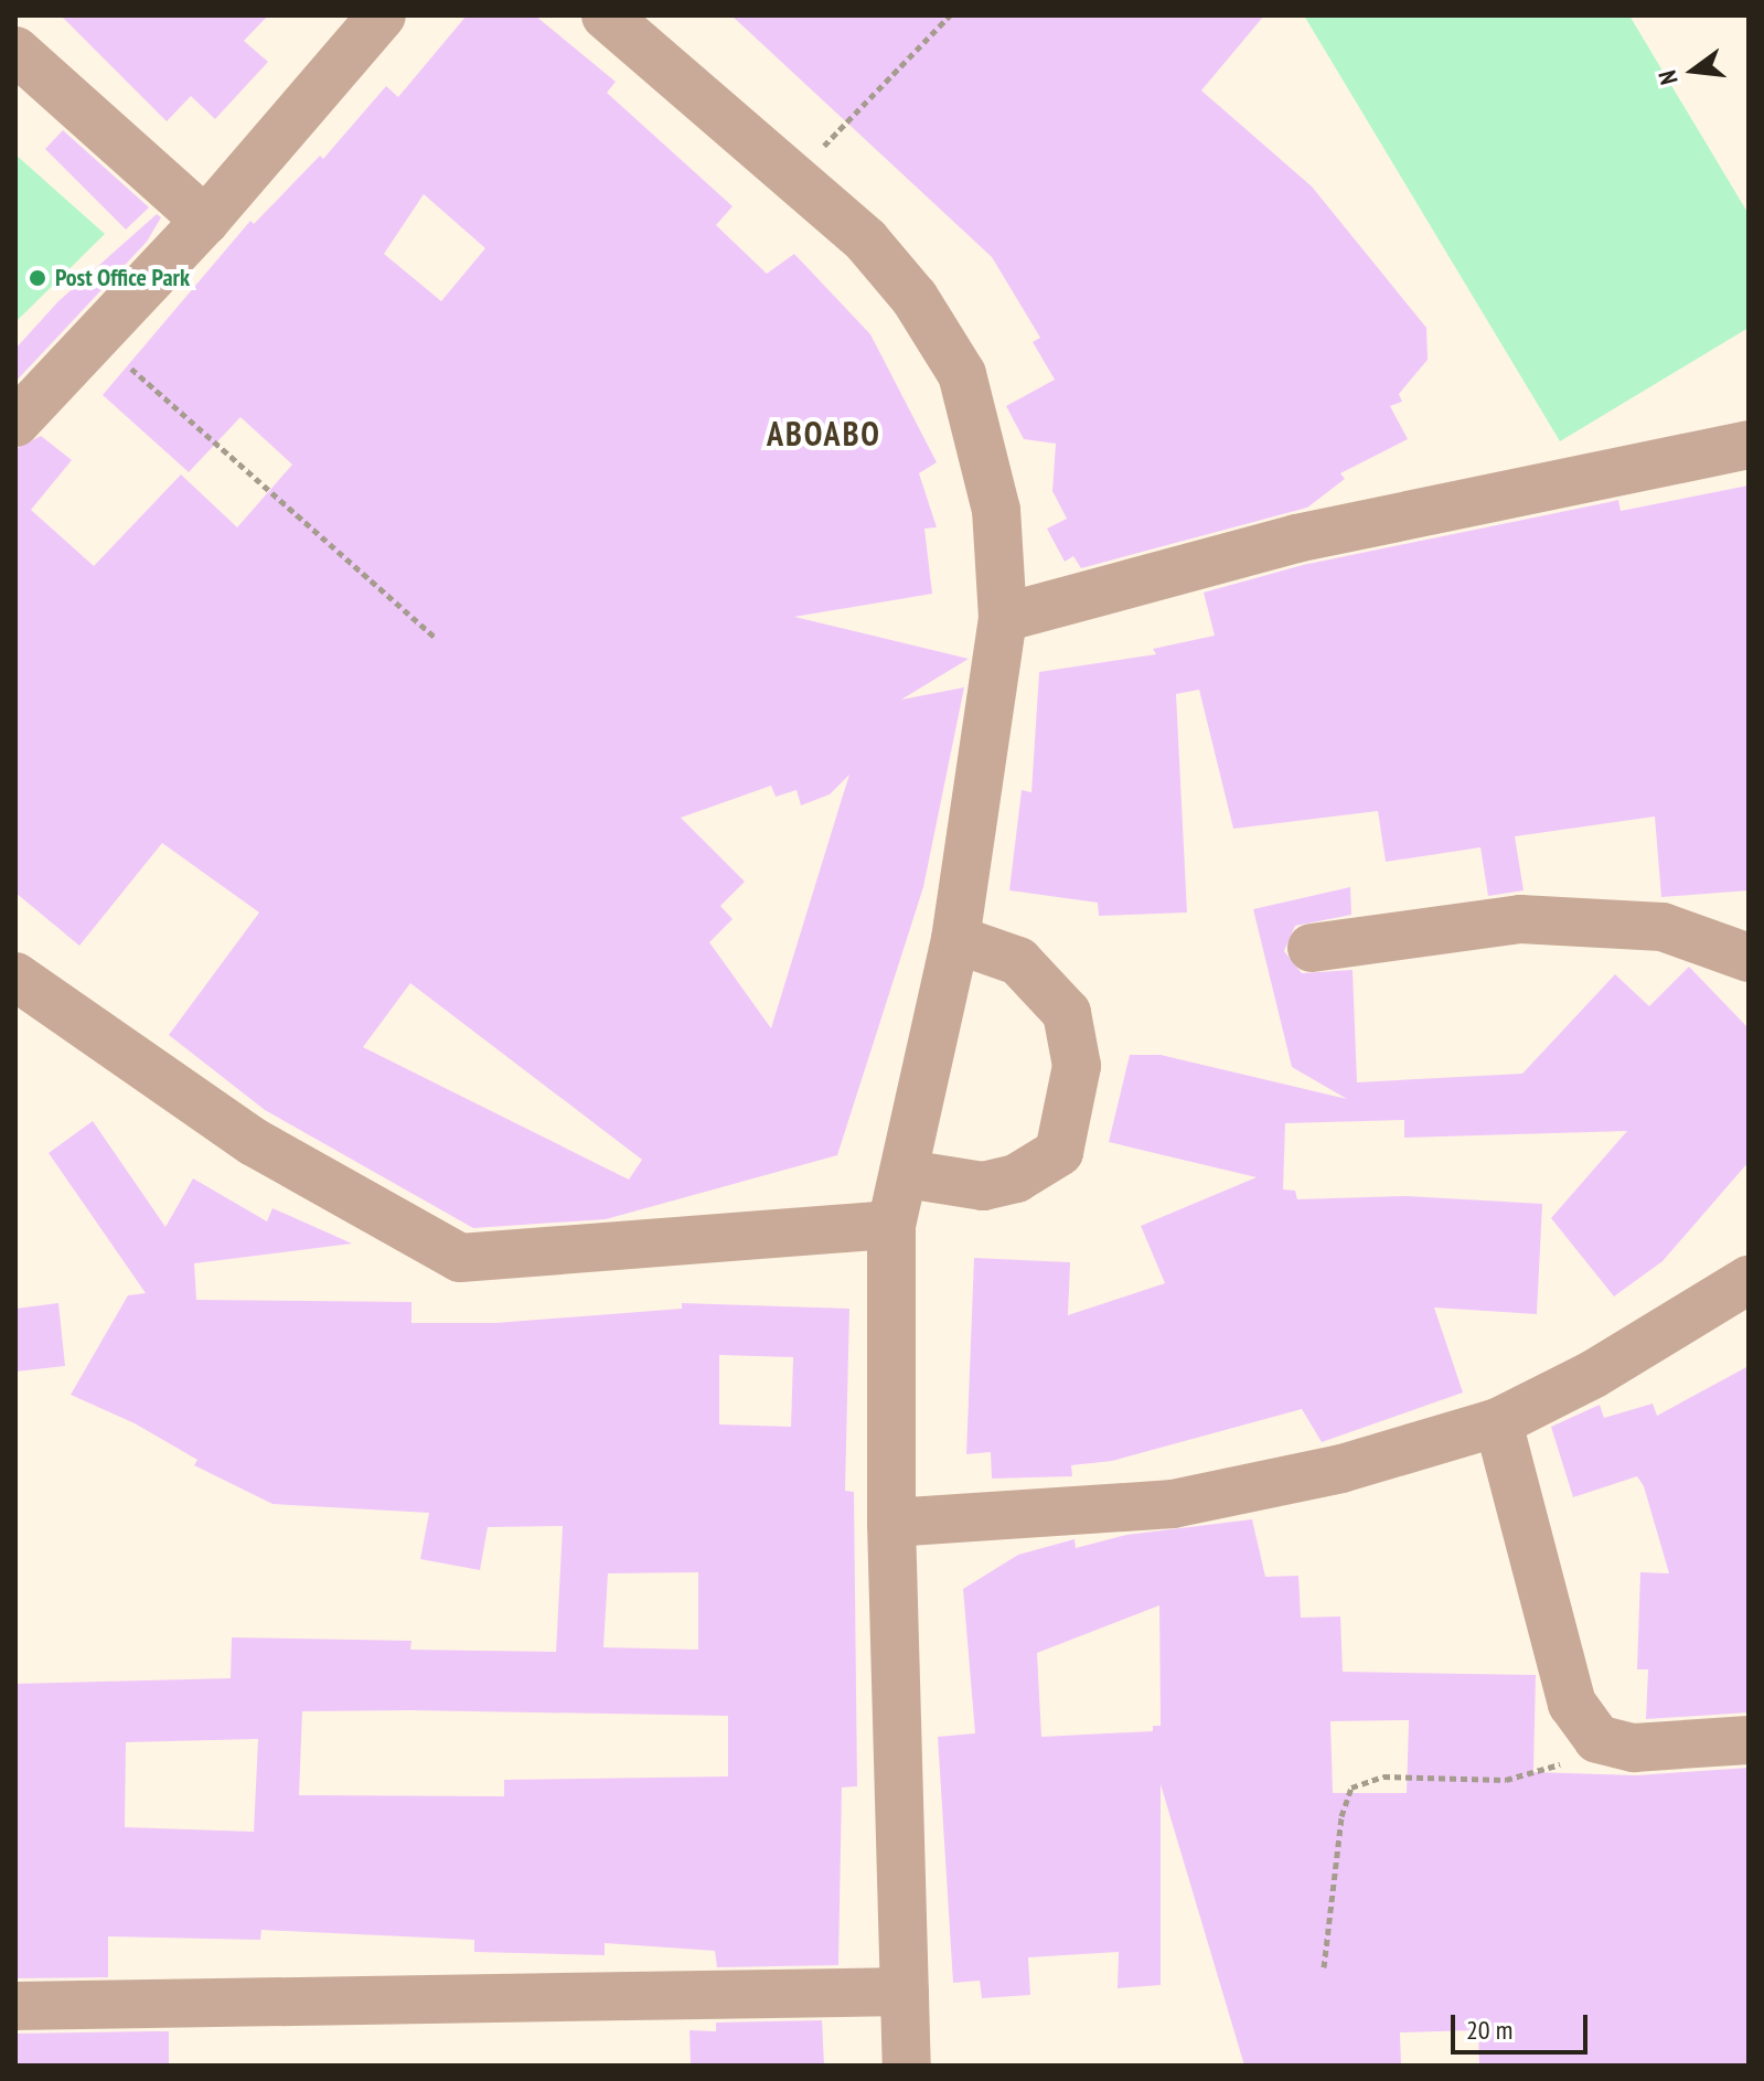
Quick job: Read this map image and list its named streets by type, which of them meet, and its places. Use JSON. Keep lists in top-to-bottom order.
{
  "districts": ["ABOABO"],
  "places": ["Post Office Park"],
  "scale_bar": "20 m",
  "north": "left"
}
